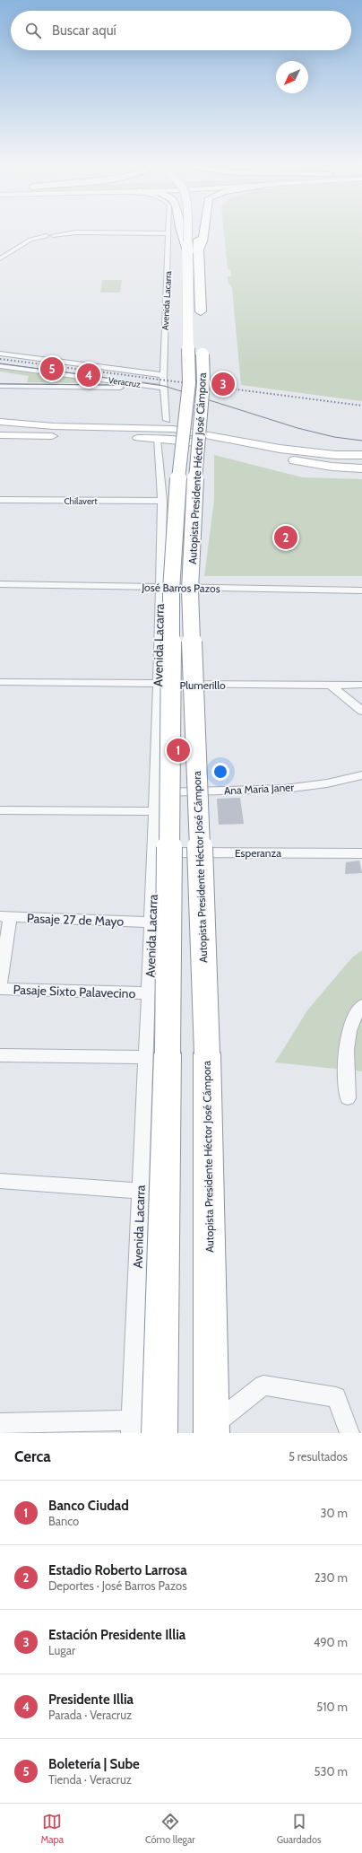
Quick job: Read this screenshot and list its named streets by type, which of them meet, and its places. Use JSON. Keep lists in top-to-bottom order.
{
  "streets": {
    "highway": ["Autopista Presidente Héctor José Cámpora"],
    "street": [
      "Avenida Lacarra",
      "Veracruz",
      "Chilavert",
      "José Barros Pazos",
      "Plumerillo",
      "Ana María Janer",
      "Esperanza",
      "Pasaje 27 de Mayo",
      "Pasaje Sixto Palavecino"
    ]
  },
  "crossings": [
    ["Avenida Lacarra", "Veracruz"],
    ["Avenida Lacarra", "Autopista Presidente Héctor José Cámpora"],
    ["Avenida Lacarra", "Chilavert"],
    ["Avenida Lacarra", "José Barros Pazos"],
    ["Avenida Lacarra", "Plumerillo"],
    ["Avenida Lacarra", "Ana María Janer"],
    ["Avenida Lacarra", "Esperanza"],
    ["Avenida Lacarra", "Pasaje 27 de Mayo"],
    ["Avenida Lacarra", "Pasaje Sixto Palavecino"]
  ],
  "north": "bottom left",
  "page": {
    "search": "Buscar aquí",
    "pins": [
      "5",
      "4",
      "3",
      "2",
      "1"
    ],
    "heading": ["Cerca", "5 resultados"],
    "list": [
      {
        "mark": "1",
        "name": "Banco Ciudad",
        "note": "Banco",
        "value": "30 m"
      },
      {
        "mark": "2",
        "name": "Estadio Roberto Larrosa",
        "note": "Deportes · José Barros Pazos",
        "value": "230 m"
      },
      {
        "mark": "3",
        "name": "Estación Presidente Illia",
        "note": "Lugar",
        "value": "490 m"
      },
      {
        "mark": "4",
        "name": "Presidente Illia",
        "note": "Parada · Veracruz",
        "value": "510 m"
      },
      {
        "mark": "5",
        "name": "Boletería | Sube",
        "note": "Tienda · Veracruz",
        "value": "530 m"
      }
    ],
    "nav": ["Mapa", "Cómo llegar", "Guardados"]
  }
}
